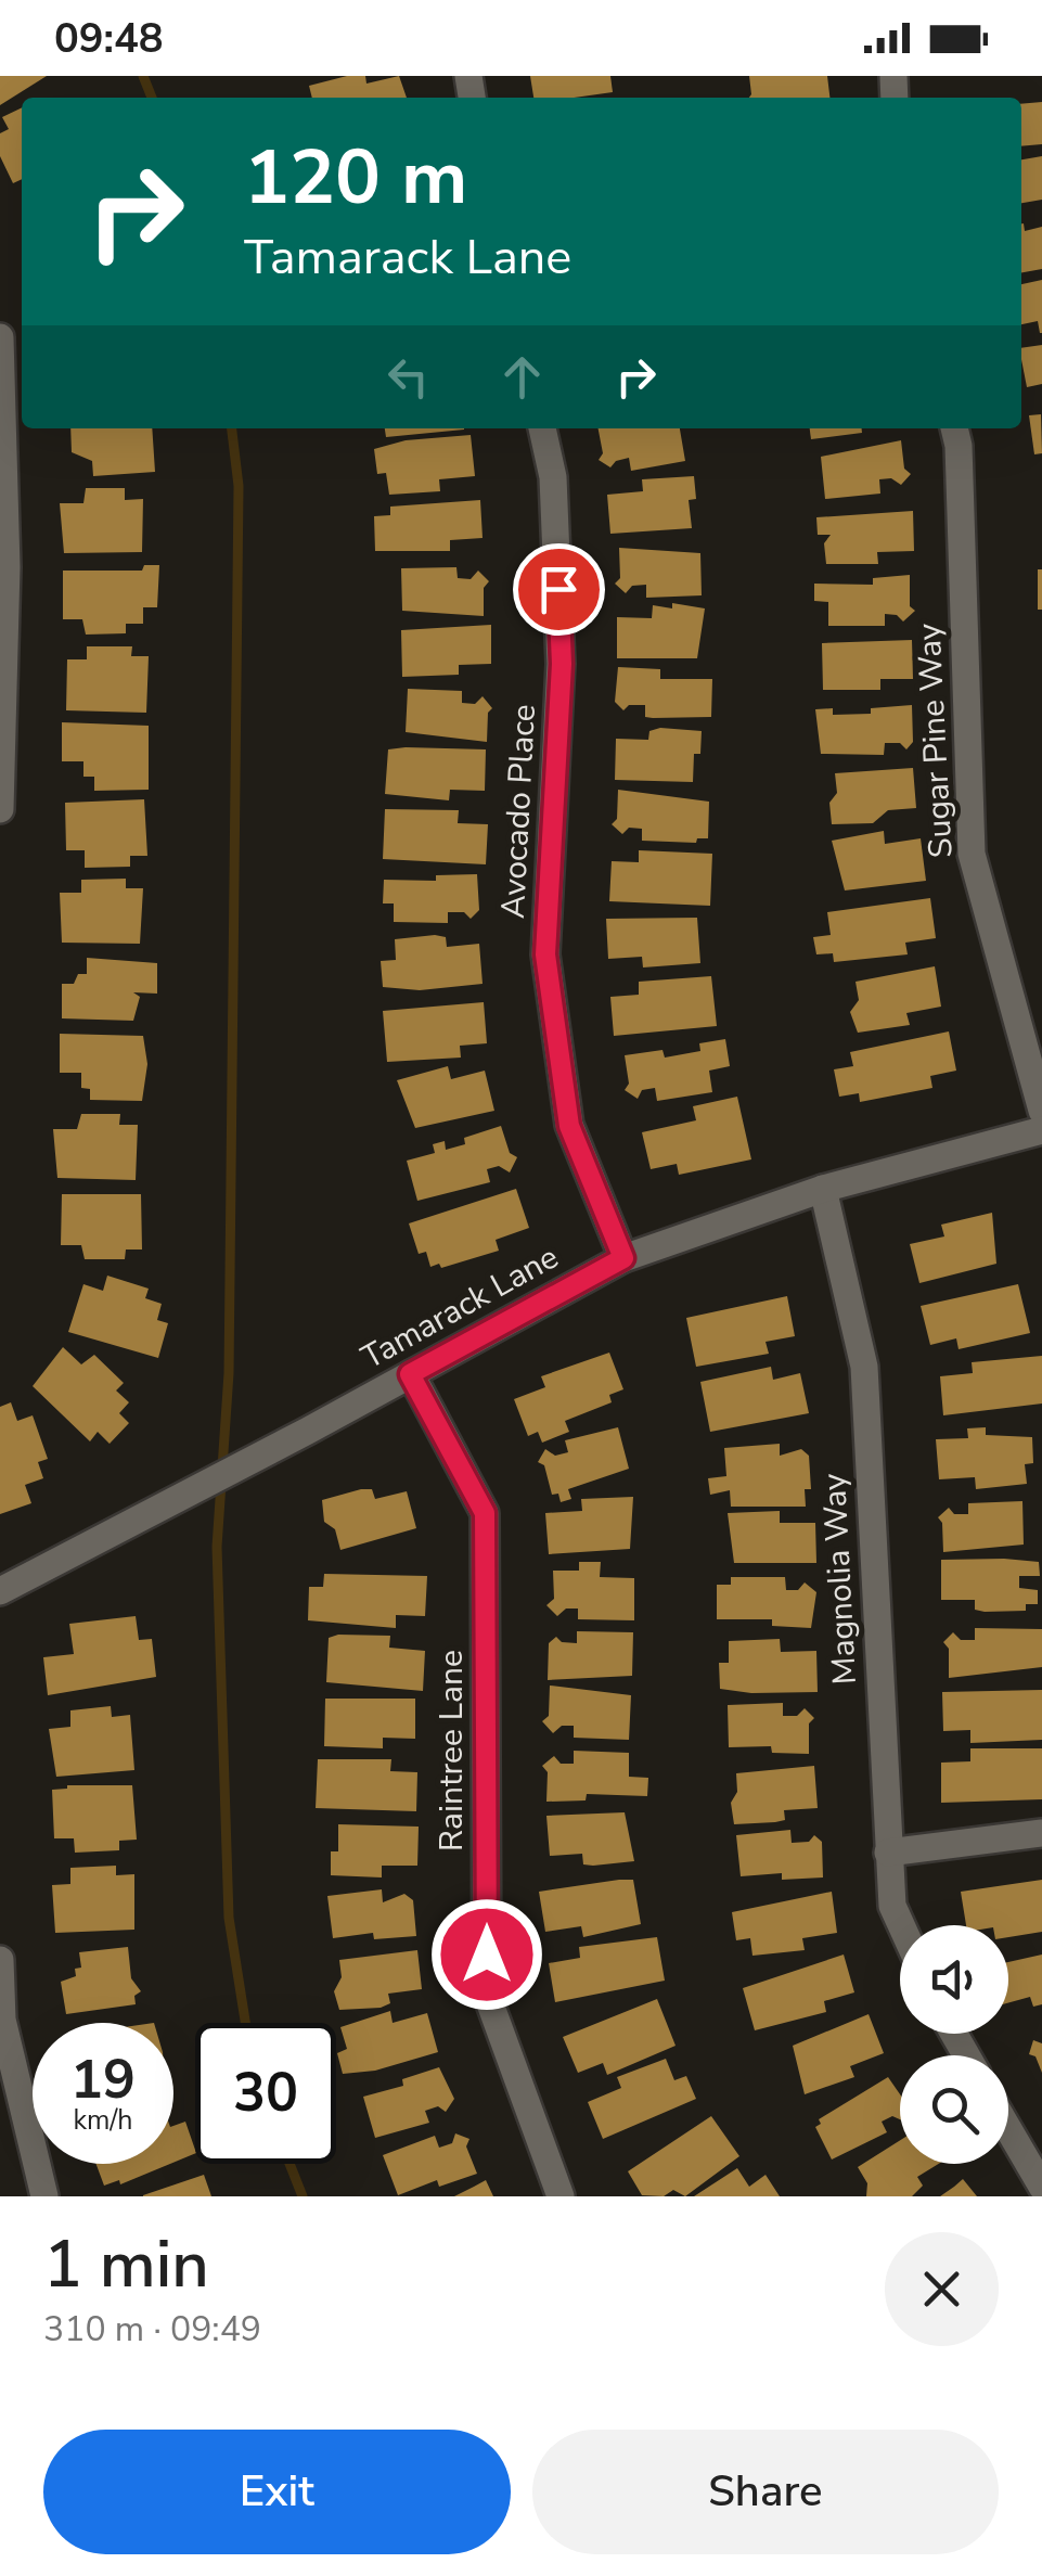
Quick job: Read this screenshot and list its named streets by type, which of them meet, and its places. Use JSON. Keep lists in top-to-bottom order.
{
  "streets": {
    "street": [
      "Sugar Pine Way",
      "Avocado Place",
      "Tamarack Lane",
      "Magnolia Way",
      "Raintree Lane"
    ]
  },
  "crossings": [
    ["Avocado Place", "Tamarack Lane"],
    ["Tamarack Lane", "Magnolia Way"],
    ["Tamarack Lane", "Raintree Lane"]
  ],
  "page": {
    "status": "09:48",
    "turn": ["120 m", "Tamarack Lane"],
    "speed": "19 km/h",
    "limit": "30",
    "heading": ["1 min", "310 m · 09:49"],
    "buttons": ["Exit", "Share"]
  }
}
